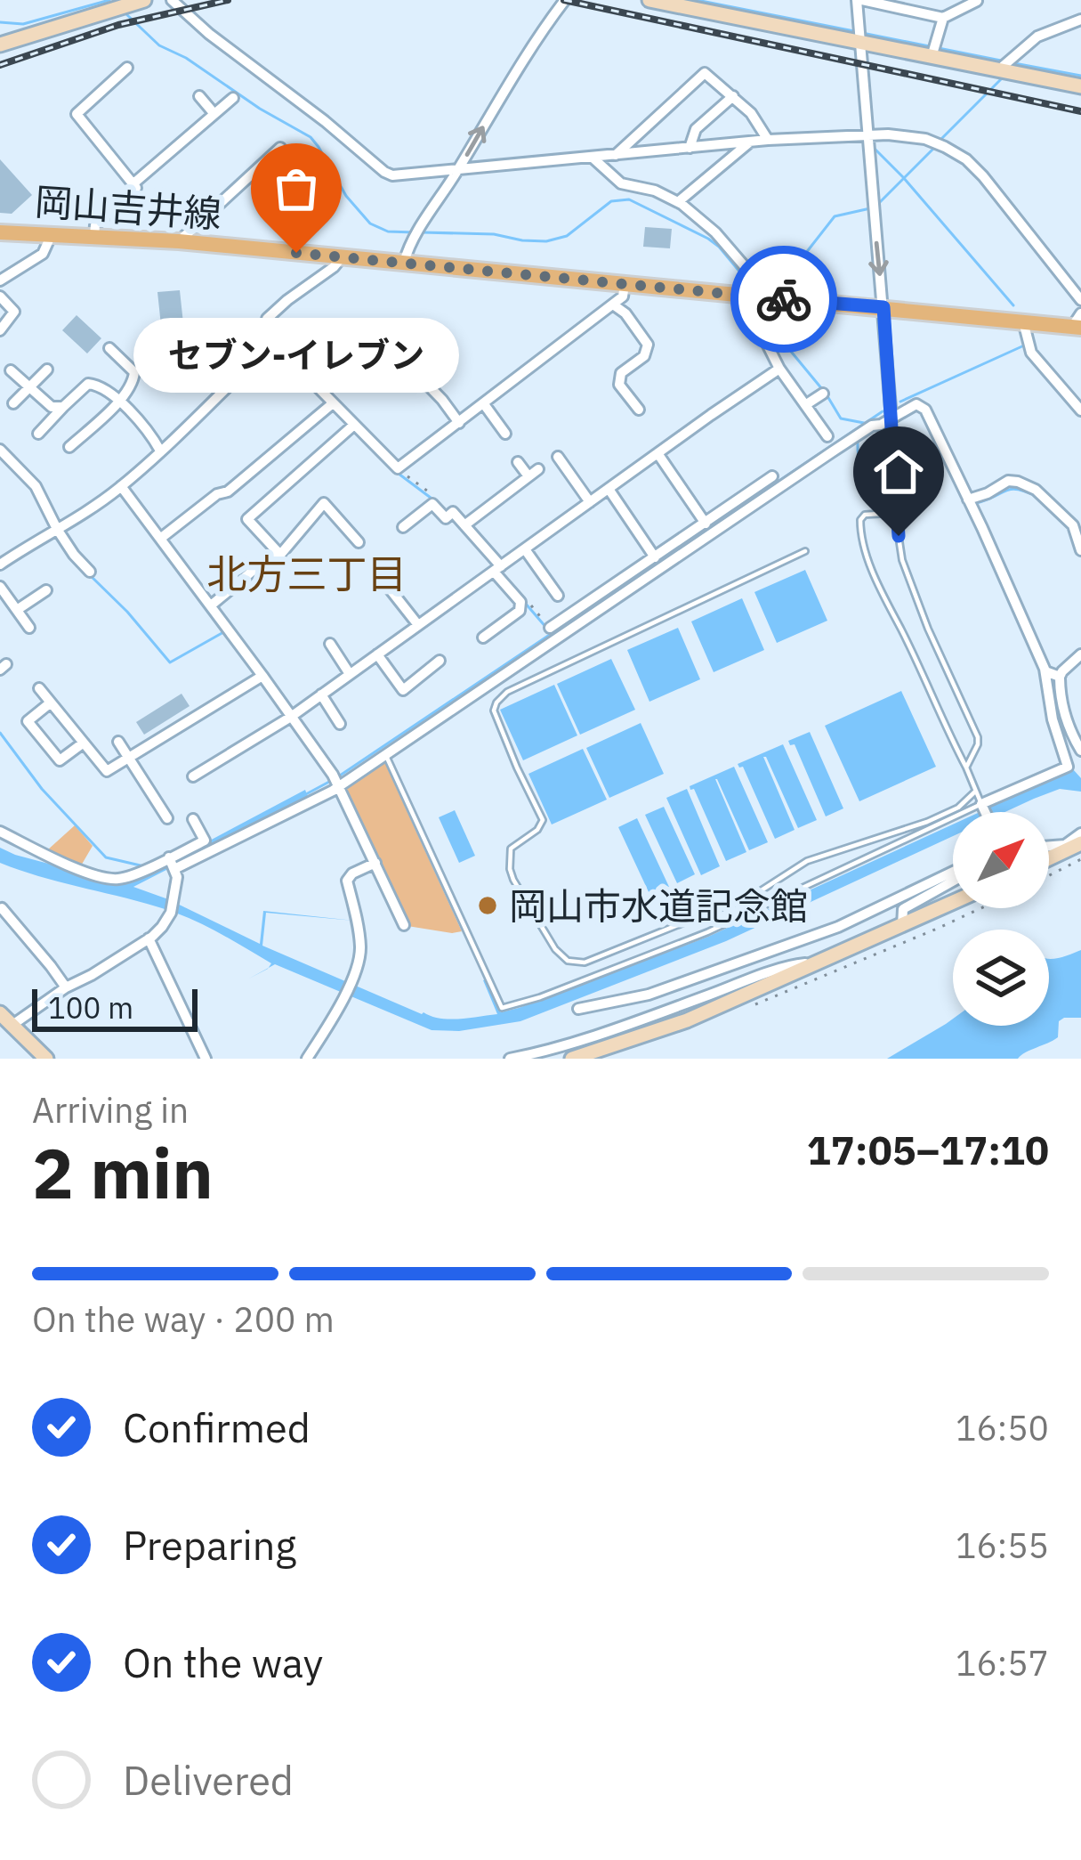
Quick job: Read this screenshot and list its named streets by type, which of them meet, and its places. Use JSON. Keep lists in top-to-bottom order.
{
  "streets": {
    "main road": ["岡山吉井線"]
  },
  "districts": ["北方三丁目"],
  "places": ["セブン-イレブン", "岡山市水道記念館"],
  "scale_bar": "100 m",
  "north": "top right",
  "page": {
    "bubble": "セブン-イレブン",
    "scale": "100 m",
    "heading": ["2 min", "Arriving in", "17:05–17:10"],
    "bar": "On the way · 200 m",
    "list": [
      ["Confirmed", "16:50"],
      ["Preparing", "16:55"],
      ["On the way", "16:57"],
      "Delivered"
    ]
  }
}
